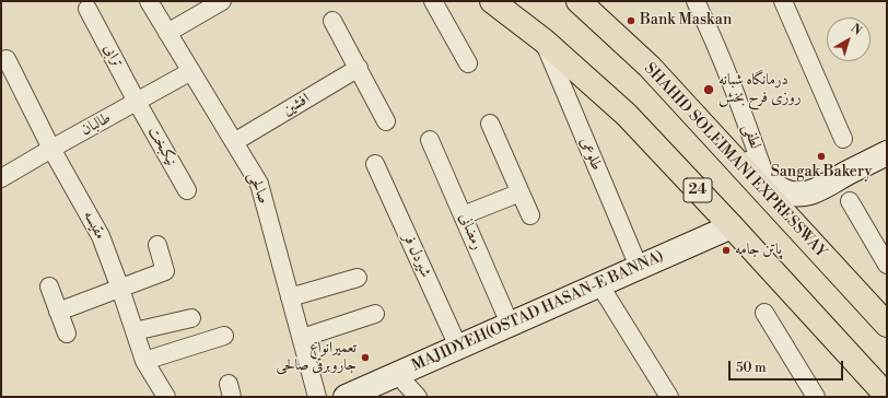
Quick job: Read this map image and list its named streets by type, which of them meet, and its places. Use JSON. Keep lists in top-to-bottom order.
{
  "streets": {
    "highway": ["SHAHID SOLEIMANI EXPRESSWAY", "24"],
    "main road": ["MAJIDYEH(OSTAD HASAN-E BANNA)"],
    "street": [
      "ترابی",
      "افشین",
      "طالبان",
      "لطفی",
      "نیکبخت",
      "طلوعی",
      "صالحی",
      "مقیسه",
      "رمضانی",
      "شیردل فر"
    ]
  },
  "crossings": [
    ["ترابی", "طالبان"],
    ["ترابی", "نیکبخت"],
    ["افشین", "صالحی"],
    ["طالبان", "نیکبخت"],
    ["طالبان", "صالحی"],
    ["طالبان", "مقیسه"],
    ["طلوعی", "24"],
    ["طلوعی", "MAJIDYEH(OSTAD HASAN-E BANNA)"],
    ["24", "MAJIDYEH(OSTAD HASAN-E BANNA)"],
    ["رمضانی", "MAJIDYEH(OSTAD HASAN-E BANNA)"],
    ["شیردل فر", "MAJIDYEH(OSTAD HASAN-E BANNA)"]
  ],
  "places": [
    "Bank Maskan",
    "درمانگاه شبانه روزی فرح بخش",
    "Sangak Bakery",
    "پاتن جامه",
    "تعمیرانواع جاروبرقی صالحی"
  ],
  "scale_bar": "50 m",
  "north": "top right"
}
